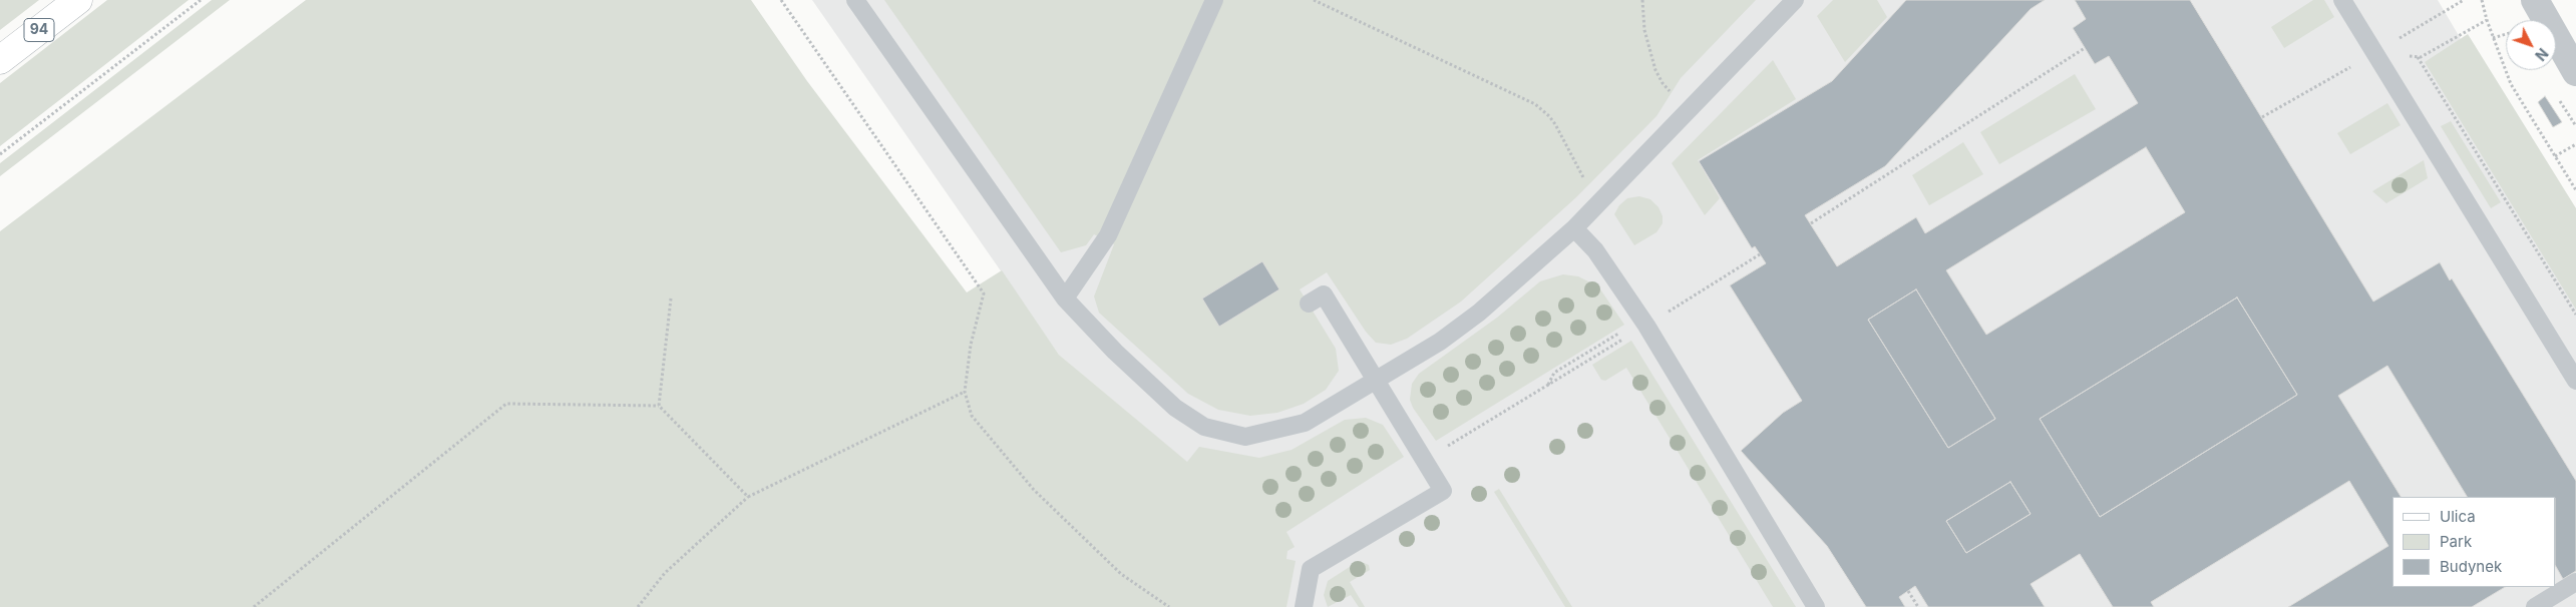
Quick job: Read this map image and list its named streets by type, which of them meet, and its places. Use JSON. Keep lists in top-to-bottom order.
{
  "streets": {
    "main road": ["94"]
  },
  "legend": ["Ulica", "Park", "Budynek"],
  "north": "bottom right"
}
